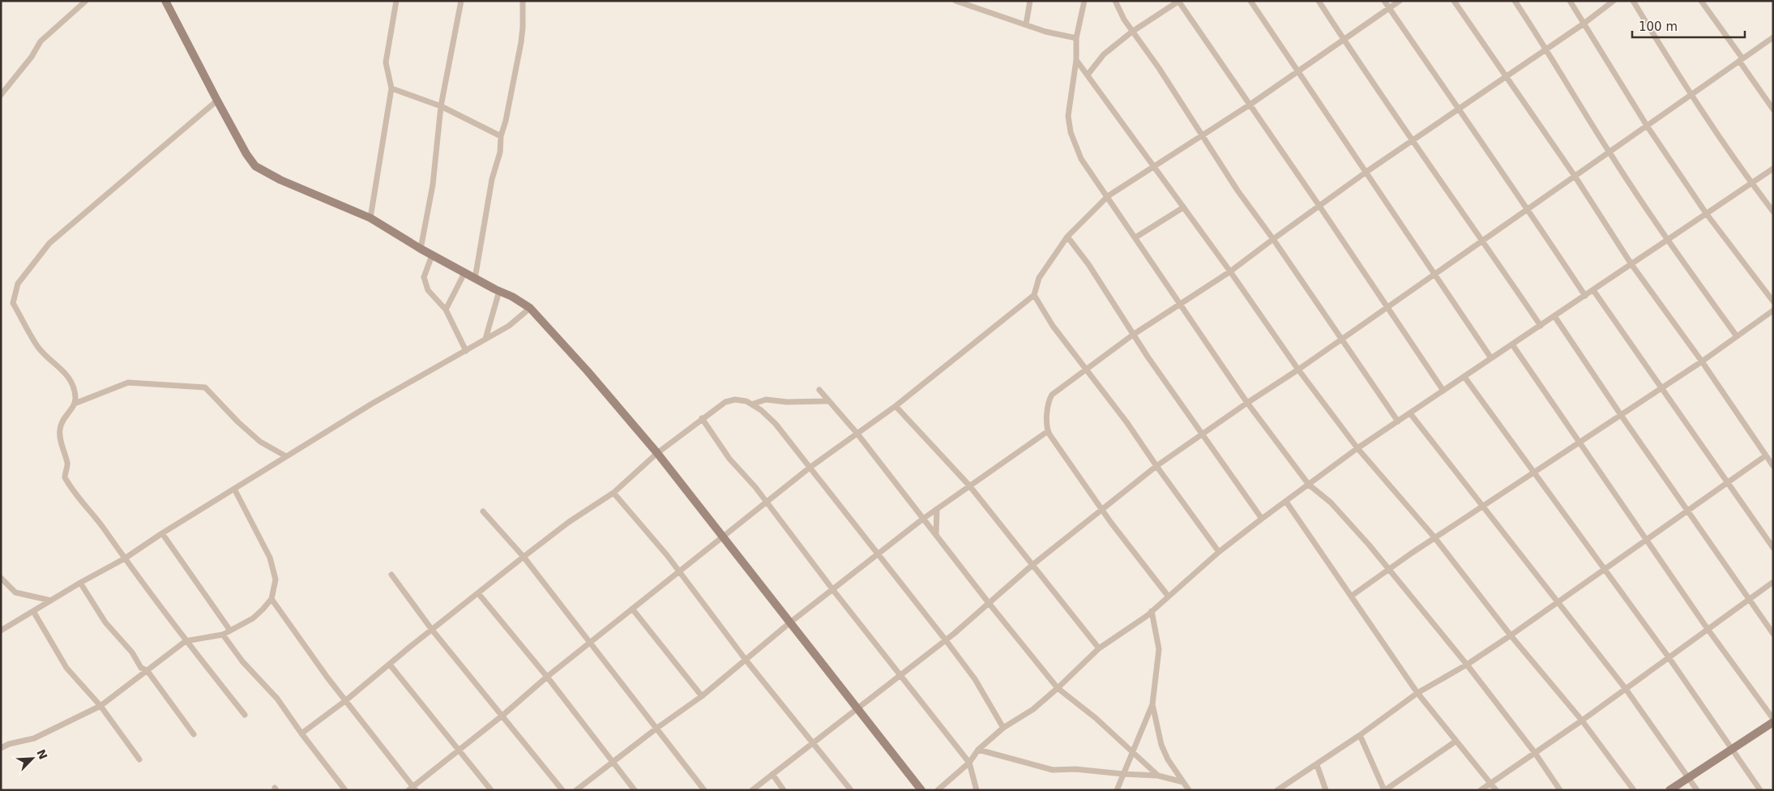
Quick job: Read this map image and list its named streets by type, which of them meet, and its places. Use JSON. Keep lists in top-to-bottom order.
{
  "scale_bar": "100 m",
  "north": "top right"
}
